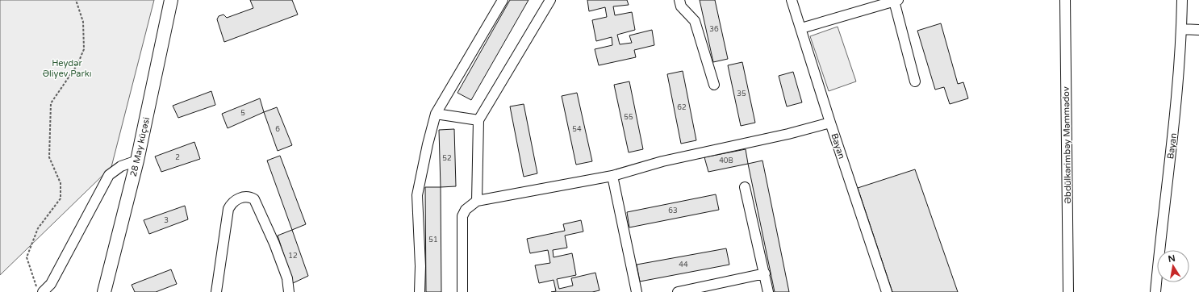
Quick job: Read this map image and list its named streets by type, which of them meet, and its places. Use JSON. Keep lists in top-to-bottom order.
{
  "streets": {
    "main road": ["28 May küçəsi"],
    "street": ["Əbdülkərimbəy Məmmədov", "Bayan"]
  },
  "parks": ["Heydər Əliyev Parkı"],
  "house_numbers": [
    "36",
    "35",
    "62",
    "5",
    "55",
    "6",
    "54",
    "2",
    "52",
    "40B",
    "63",
    "3",
    "51",
    "12",
    "44"
  ],
  "north": "top"
}
